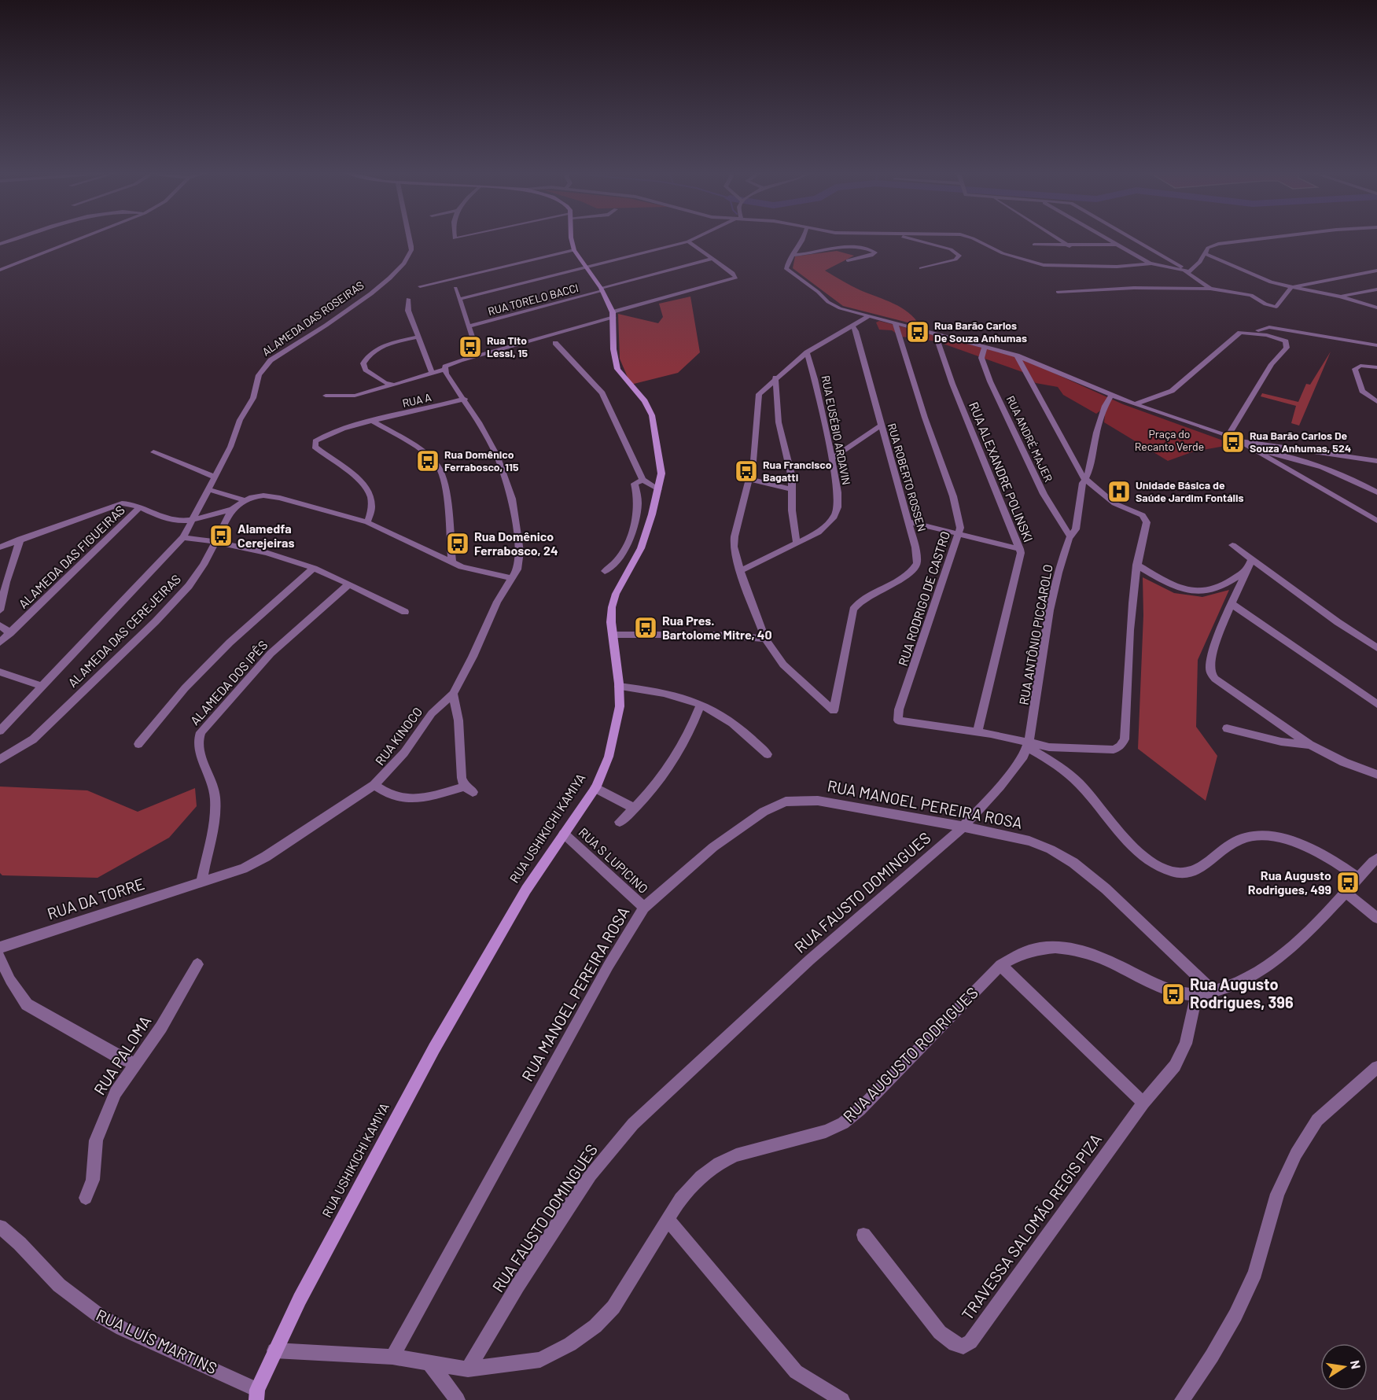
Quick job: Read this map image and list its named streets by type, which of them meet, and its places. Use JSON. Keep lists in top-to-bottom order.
{
  "streets": {
    "main road": ["RUA USHIKICHI KAMIYA"],
    "street": [
      "RUA TORELO BACCI",
      "ALAMEDA DAS ROSEIRAS",
      "RUA A",
      "RUA EUSÉBIO ARDAVIN",
      "RUA ANDRÉ MAJER",
      "RUA ALEXANDRE POLINSKI",
      "RUA ROBERTO ROSSEN",
      "ALAMEDA DAS FIGUEIRAS",
      "RUA RODRIGO DE CASTRO",
      "ALAMEDA DAS CEREJEIRAS",
      "RUA ANTÔNIO PICCAROLO",
      "ALAMEDA DOS IPÊS",
      "RUA KINOCO",
      "RUA MANOEL PEREIRA ROSA",
      "RUA S LUPICINO",
      "RUA FAUSTO DOMINGUES",
      "RUA DA TORRE",
      "RUA AUGUSTO RODRIGUES",
      "RUA PALOMA",
      "TRAVESSA SALOMÃO REGIS PIZA",
      "RUA LUÍS MARTINS"
    ]
  },
  "crossings": [
    ["RUA TORELO BACCI", "RUA USHIKICHI KAMIYA"],
    ["RUA A", "RUA KINOCO"],
    ["RUA ANDRÉ MAJER", "RUA ANTÔNIO PICCAROLO"],
    ["RUA ALEXANDRE POLINSKI", "RUA RODRIGO DE CASTRO"],
    ["RUA ANTÔNIO PICCAROLO", "RUA FAUSTO DOMINGUES"],
    ["ALAMEDA DOS IPÊS", "RUA KINOCO"],
    ["ALAMEDA DOS IPÊS", "RUA DA TORRE"],
    ["RUA KINOCO", "RUA DA TORRE"],
    ["RUA MANOEL PEREIRA ROSA", "RUA S LUPICINO"],
    ["RUA MANOEL PEREIRA ROSA", "RUA FAUSTO DOMINGUES"],
    ["RUA MANOEL PEREIRA ROSA", "RUA AUGUSTO RODRIGUES"],
    ["RUA USHIKICHI KAMIYA", "RUA S LUPICINO"],
    ["RUA USHIKICHI KAMIYA", "RUA AUGUSTO RODRIGUES"],
    ["RUA USHIKICHI KAMIYA", "RUA LUÍS MARTINS"],
    ["RUA FAUSTO DOMINGUES", "RUA AUGUSTO RODRIGUES"],
    ["RUA AUGUSTO RODRIGUES", "TRAVESSA SALOMÃO REGIS PIZA"]
  ],
  "parks": ["Praça do Recanto Verde"],
  "places": {
    "bus stop": [
      "Rua Barão Carlos De Souza Anhumas",
      "Rua Tito Lessi, 15",
      "Rua Barão Carlos De Souza Anhumas, 524",
      "Rua Domênico Ferrabosco, 115",
      "Rua Francisco Bagatti",
      "Alamedfa Cerejeiras",
      "Rua Domênico Ferrabosco, 24",
      "Rua Pres. Bartolome Mitre, 40",
      "Rua Augusto Rodrigues, 499",
      "Rua Augusto Rodrigues, 396"
    ],
    "hospital": ["Unidade Básica de Saúde Jardim Fontális"]
  },
  "north": "right"
}
